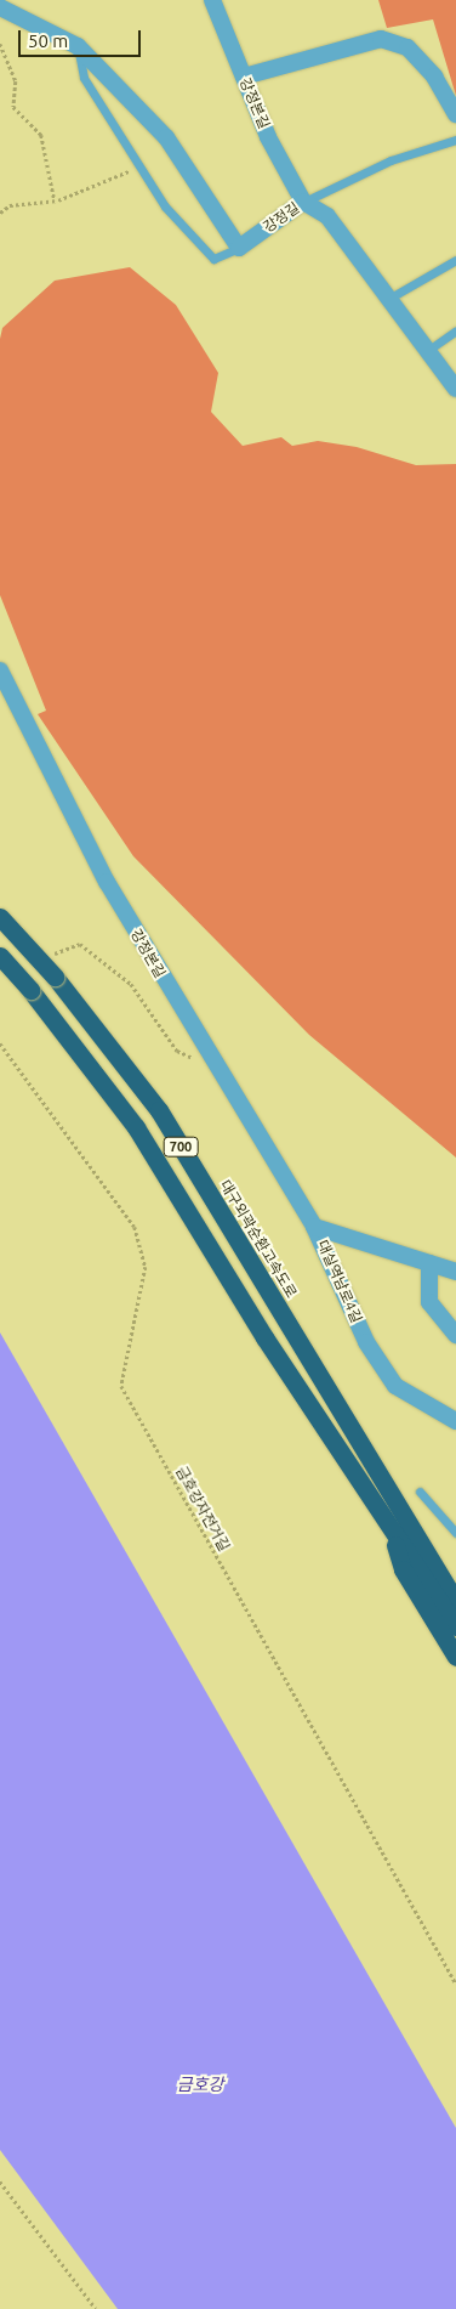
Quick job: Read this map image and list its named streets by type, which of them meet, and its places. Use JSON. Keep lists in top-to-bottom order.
{
  "streets": {
    "highway": ["700", "대구외곽순환고속도로"],
    "street": ["강정본길", "강정길", "대실역남로4길"],
    "path": ["금호강자전거길"]
  },
  "crossings": [
    ["강정본길", "강정길"],
    ["강정본길", "대실역남로4길"]
  ],
  "water": ["금호강"],
  "scale_bar": "50 m"
}
